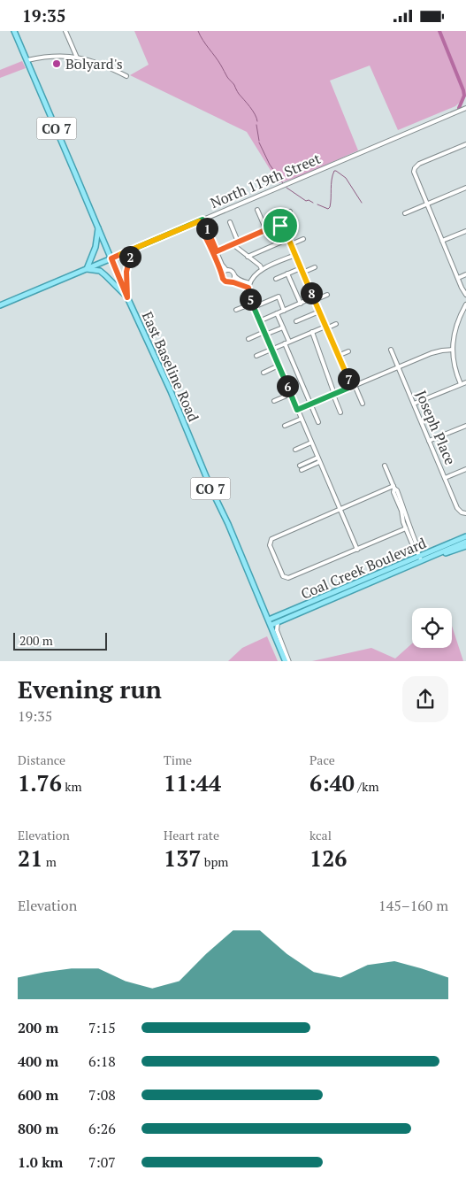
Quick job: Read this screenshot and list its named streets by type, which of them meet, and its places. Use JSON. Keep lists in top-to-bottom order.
{
  "streets": {
    "main road": [
      "CO 7",
      "North 119th Street",
      "East Baseline Road",
      "Coal Creek Boulevard"
    ],
    "street": ["Joseph Place"]
  },
  "crossings": [
    ["North 119th Street", "East Baseline Road"],
    ["East Baseline Road", "Coal Creek Boulevard"]
  ],
  "places": ["Bolyard's"],
  "scale_bar": "200 m",
  "page": {
    "status": "19:35",
    "pins": [
      "1",
      "2",
      "8",
      "5",
      "7",
      "6"
    ],
    "scale": "200 m",
    "heading": ["Evening run", "19:35"],
    "stats": [
      ["Distance", "1.76 km"],
      ["Time", "11:44"],
      ["Pace", "6:40 /km"],
      ["Elevation", "21 m"],
      ["Heart rate", "137 bpm"],
      ["kcal", "126"]
    ],
    "chart": ["Elevation", "145–160 m"],
    "list": [
      {
        "name": "200 m",
        "note": "7:15"
      },
      {
        "name": "400 m",
        "note": "6:18"
      },
      {
        "name": "600 m",
        "note": "7:08"
      },
      {
        "name": "800 m",
        "note": "6:26"
      },
      {
        "name": "1.0 km",
        "note": "7:07"
      }
    ]
  }
}
